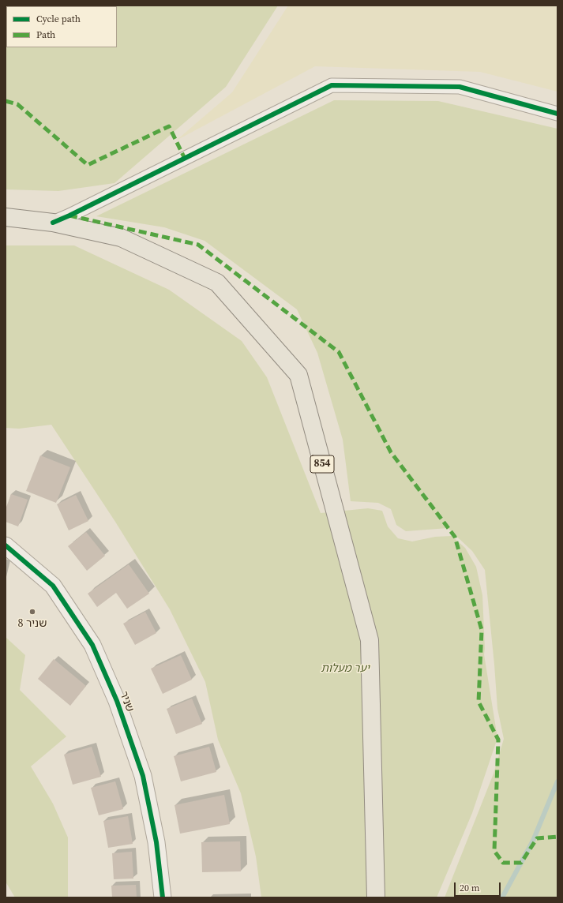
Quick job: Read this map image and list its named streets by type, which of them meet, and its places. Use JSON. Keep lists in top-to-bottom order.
{
  "streets": {
    "main road": ["854"],
    "street": ["שניר"]
  },
  "parks": ["יער מעלות"],
  "places": ["שניר 8"],
  "legend": ["Cycle path", "Path"],
  "scale_bar": "20 m"
}
